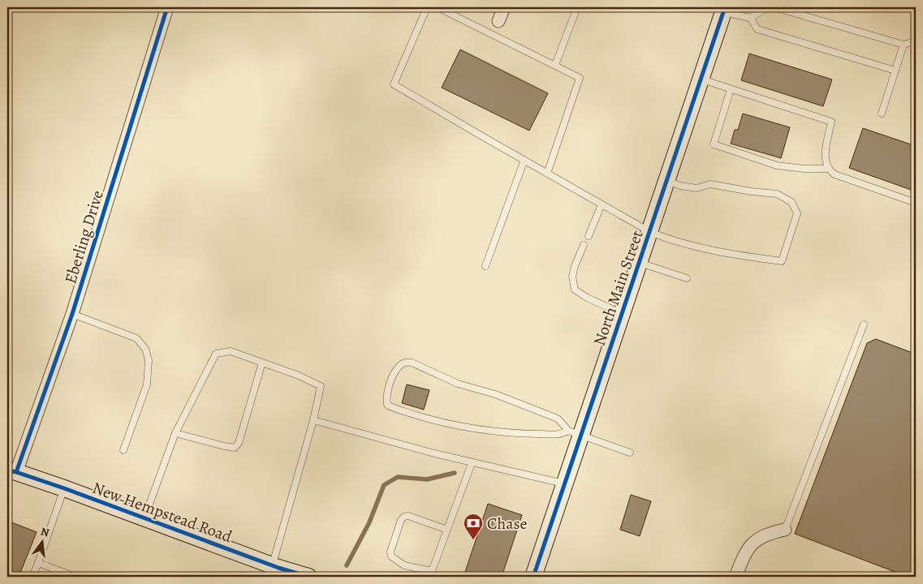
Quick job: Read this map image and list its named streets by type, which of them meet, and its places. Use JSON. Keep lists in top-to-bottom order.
{
  "streets": {
    "street": ["Eberling Drive", "North Main Street", "New Hempstead Road"]
  },
  "crossings": [
    ["Eberling Drive", "New Hempstead Road"]
  ],
  "places": {
    "bank": ["Chase"]
  },
  "north": "top"
}
